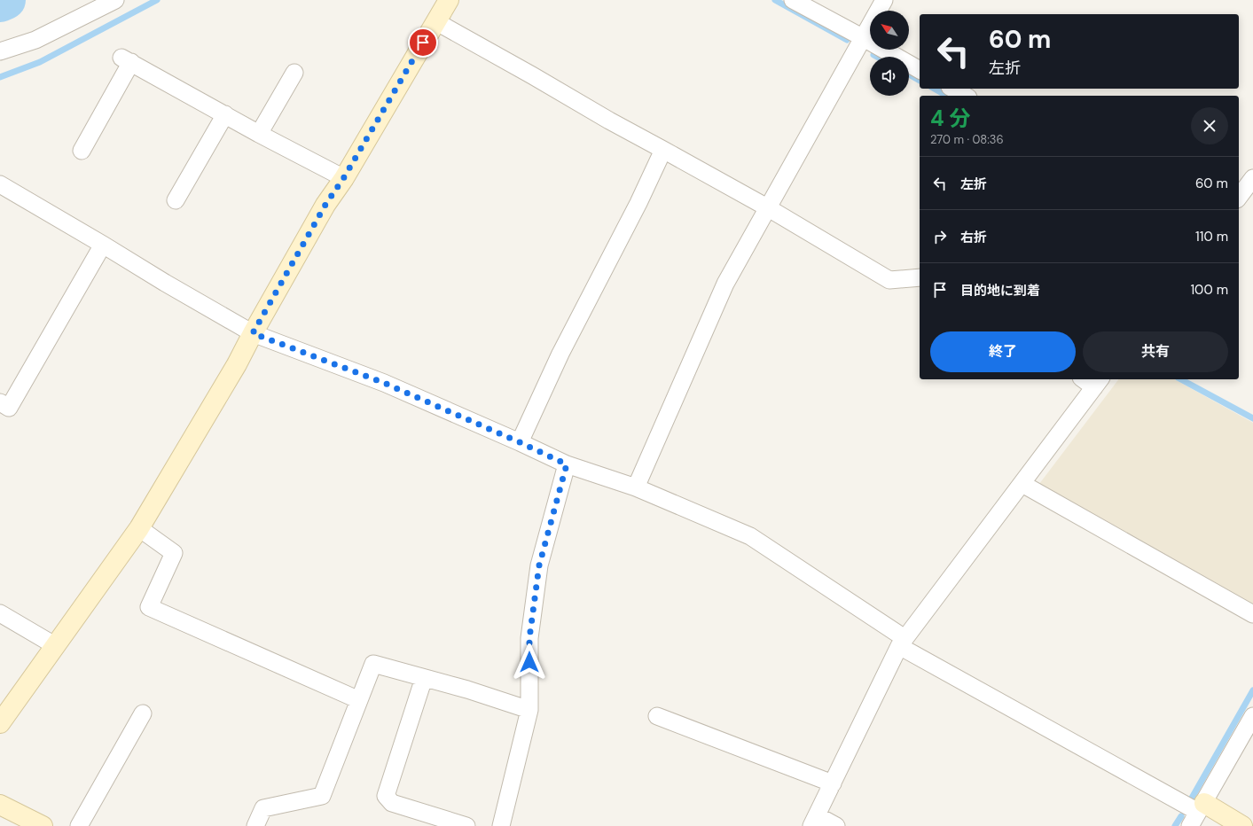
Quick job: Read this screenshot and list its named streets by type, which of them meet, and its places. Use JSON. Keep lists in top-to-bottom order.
{
  "north": "top left",
  "page": {
    "turn": ["60 m", "左折"],
    "heading": ["4 分", "270 m · 08:36"],
    "list": [
      {
        "name": "左折",
        "value": "60 m"
      },
      {
        "name": "右折",
        "value": "110 m"
      },
      {
        "name": "目的地に到着",
        "value": "100 m"
      }
    ],
    "buttons": ["終了", "共有"]
  }
}
